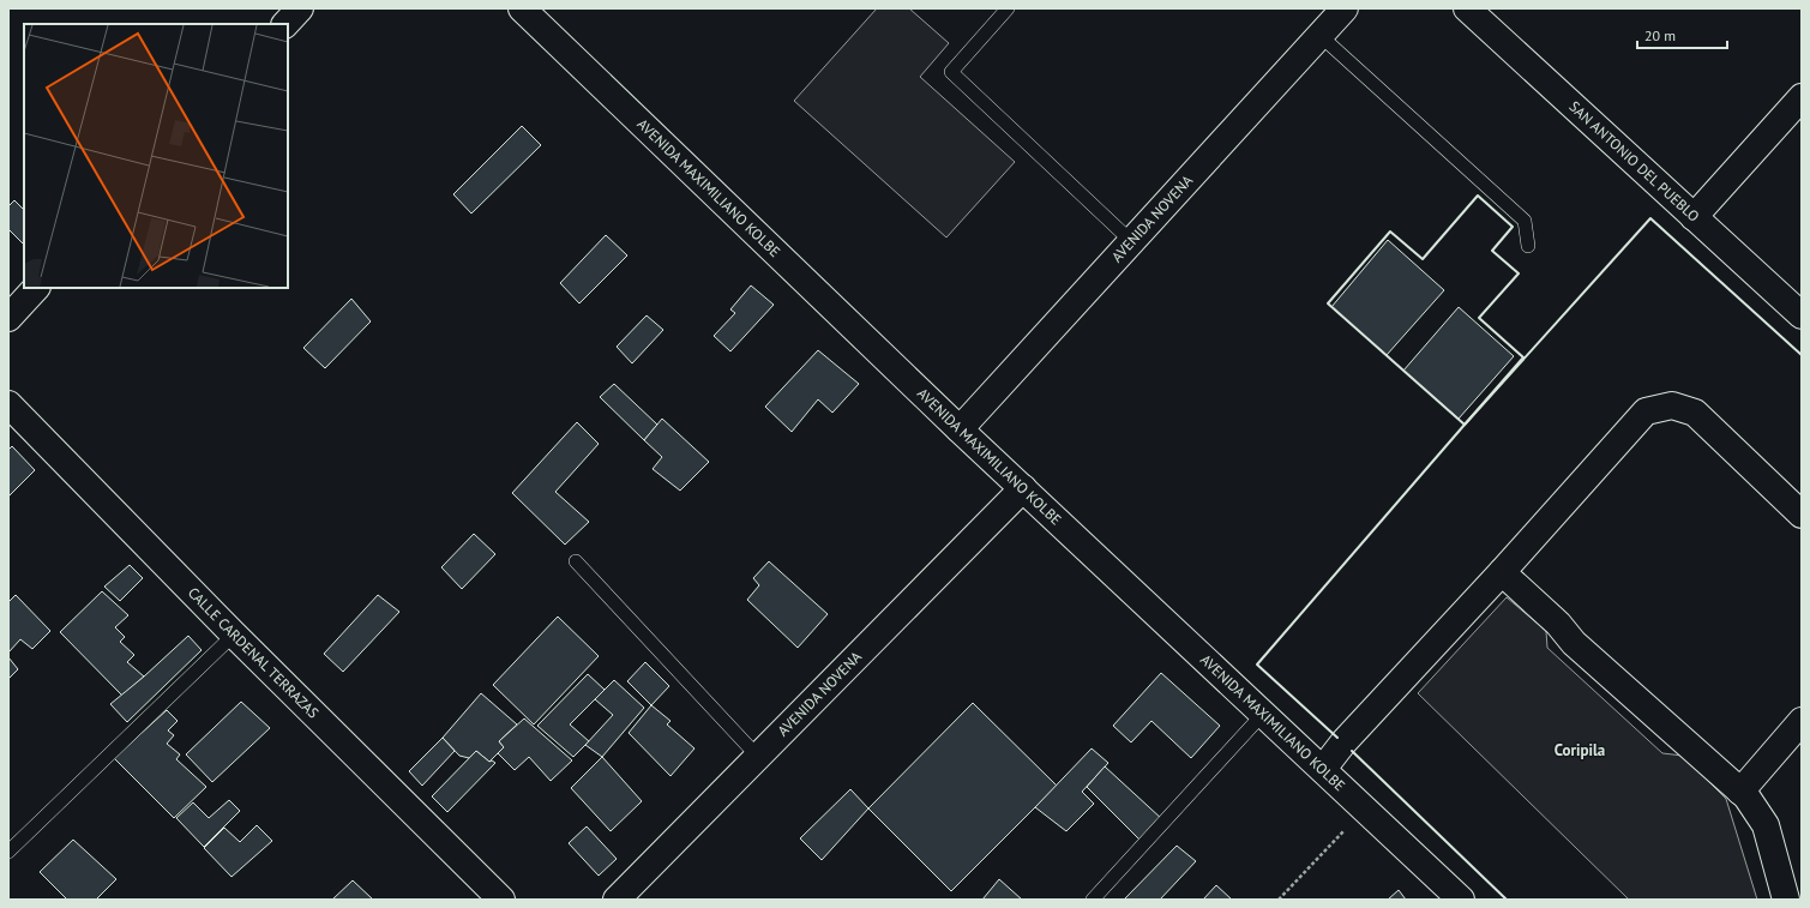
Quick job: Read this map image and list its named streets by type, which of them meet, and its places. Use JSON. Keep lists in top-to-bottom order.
{
  "streets": {
    "street": [
      "SAN ANTONIO DEL PUEBLO",
      "AVENIDA MAXIMILIANO KOLBE",
      "AVENIDA NOVENA",
      "CALLE CARDENAL TERRAZAS"
    ]
  },
  "crossings": [
    ["AVENIDA MAXIMILIANO KOLBE", "AVENIDA NOVENA"]
  ],
  "districts": ["Coripila"],
  "scale_bar": "20 m"
}
